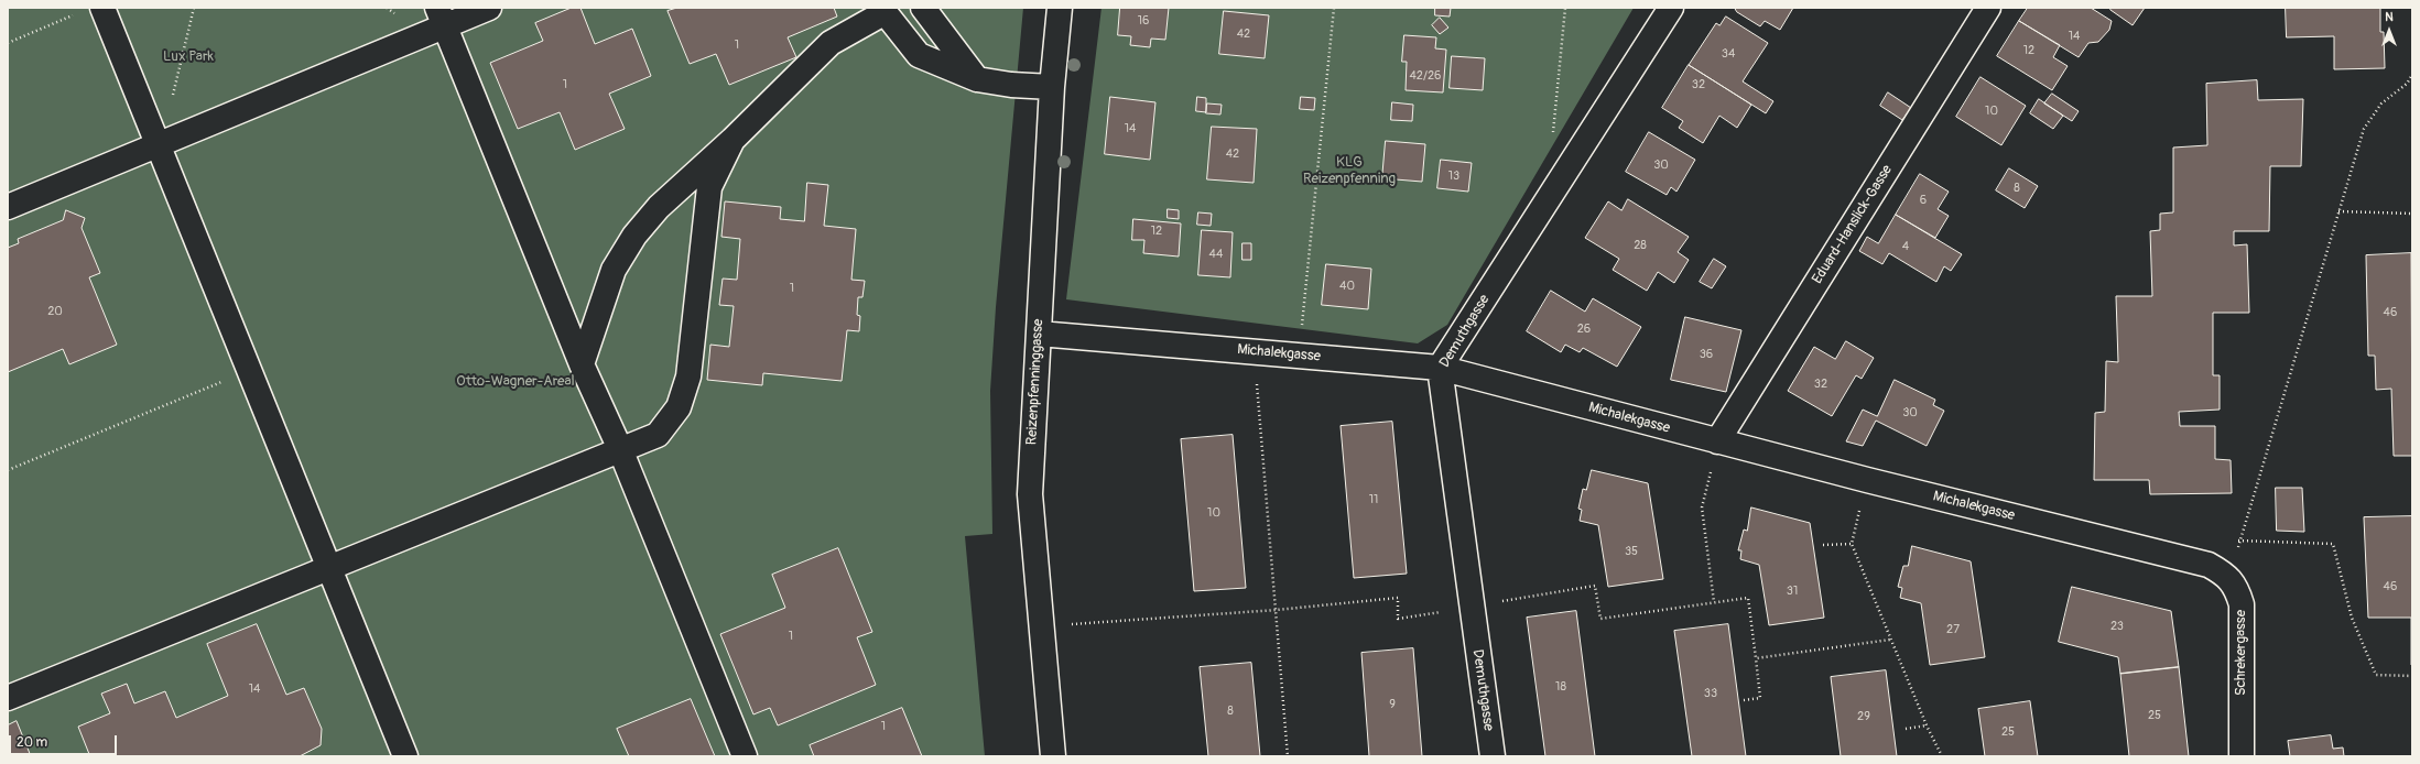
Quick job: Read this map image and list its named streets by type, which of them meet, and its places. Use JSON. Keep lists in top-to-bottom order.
{
  "streets": {
    "street": [
      "Eduard-Hanslick-Gasse",
      "Demuthgasse",
      "Michalekgasse",
      "Reizenpfenninggasse",
      "Schrekergasse"
    ]
  },
  "crossings": [
    ["Eduard-Hanslick-Gasse", "Michalekgasse"],
    ["Demuthgasse", "Michalekgasse"],
    ["Michalekgasse", "Reizenpfenninggasse"],
    ["Michalekgasse", "Schrekergasse"]
  ],
  "parks": ["Lux Park", "KLG Reizenpfenning", "Otto-Wagner-Areal"],
  "house_numbers": [
    "16",
    "42",
    "14",
    "1",
    "12",
    "34",
    "42/26",
    "1",
    "32",
    "10",
    "14",
    "42",
    "30",
    "13",
    "8",
    "6",
    "12",
    "28",
    "4",
    "44",
    "40",
    "1",
    "20",
    "46",
    "26",
    "36",
    "32",
    "30",
    "11",
    "10",
    "35",
    "46",
    "31",
    "23",
    "27",
    "1",
    "18",
    "14",
    "33",
    "9",
    "8",
    "25",
    "29",
    "1",
    "25"
  ],
  "scale_bar": "20 m",
  "north": "top"
}
